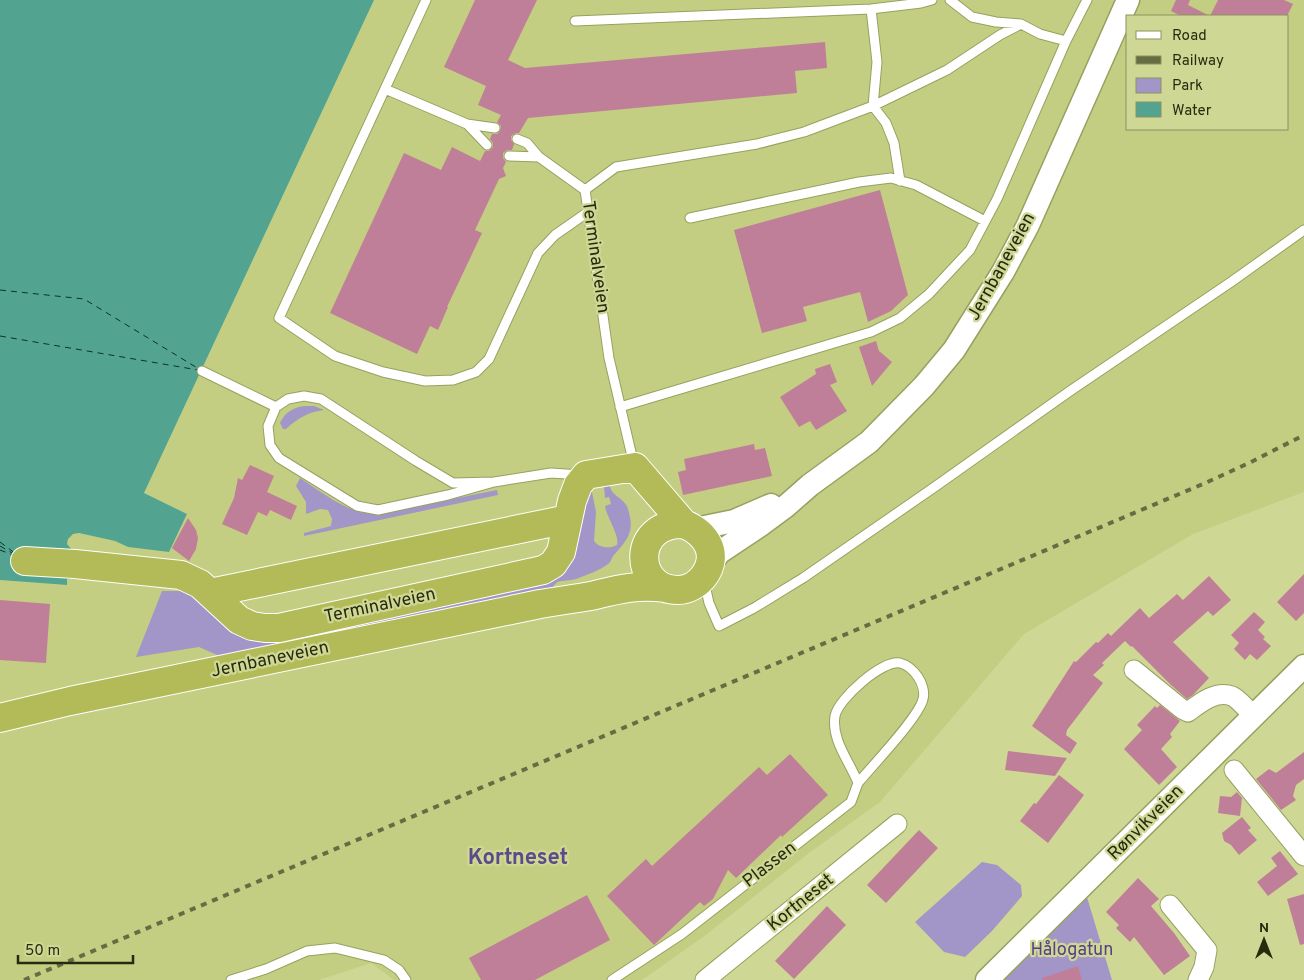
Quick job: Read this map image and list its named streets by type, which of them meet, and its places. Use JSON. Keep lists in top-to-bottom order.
{
  "streets": {
    "highway": ["Terminalveien", "Jernbaneveien"],
    "street": ["Rønvikveien", "Kortneset"],
    "lane": ["Plassen"]
  },
  "crossings": [
    ["Terminalveien", "Jernbaneveien"]
  ],
  "districts": ["Kortneset"],
  "parks": ["Hålogatun"],
  "legend": [
    "Road",
    "Railway",
    "Park",
    "Water"
  ],
  "scale_bar": "50 m",
  "north": "top"
}
